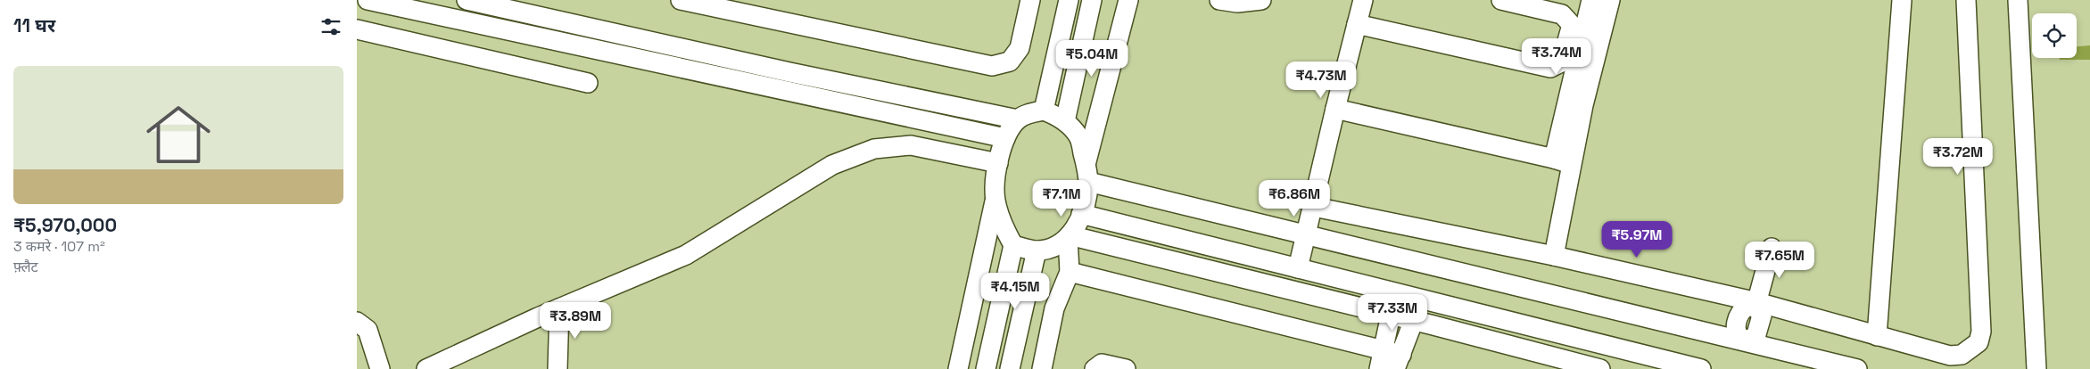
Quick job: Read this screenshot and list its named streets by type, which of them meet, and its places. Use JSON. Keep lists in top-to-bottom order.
{
  "page": {
    "heading": "11 घर",
    "price": [
      "₹3.74M",
      "₹5.04M",
      "₹4.73M",
      "₹3.72M",
      "₹7.1M",
      "₹6.86M",
      "₹5.97M",
      "₹7.65M",
      "₹4.15M",
      "₹7.33M",
      "₹3.89M"
    ],
    "list": [
      {
        "name": "₹5,970,000",
        "note": "3 कमरे · 107 m² · फ़्लैट"
      }
    ]
  }
}
